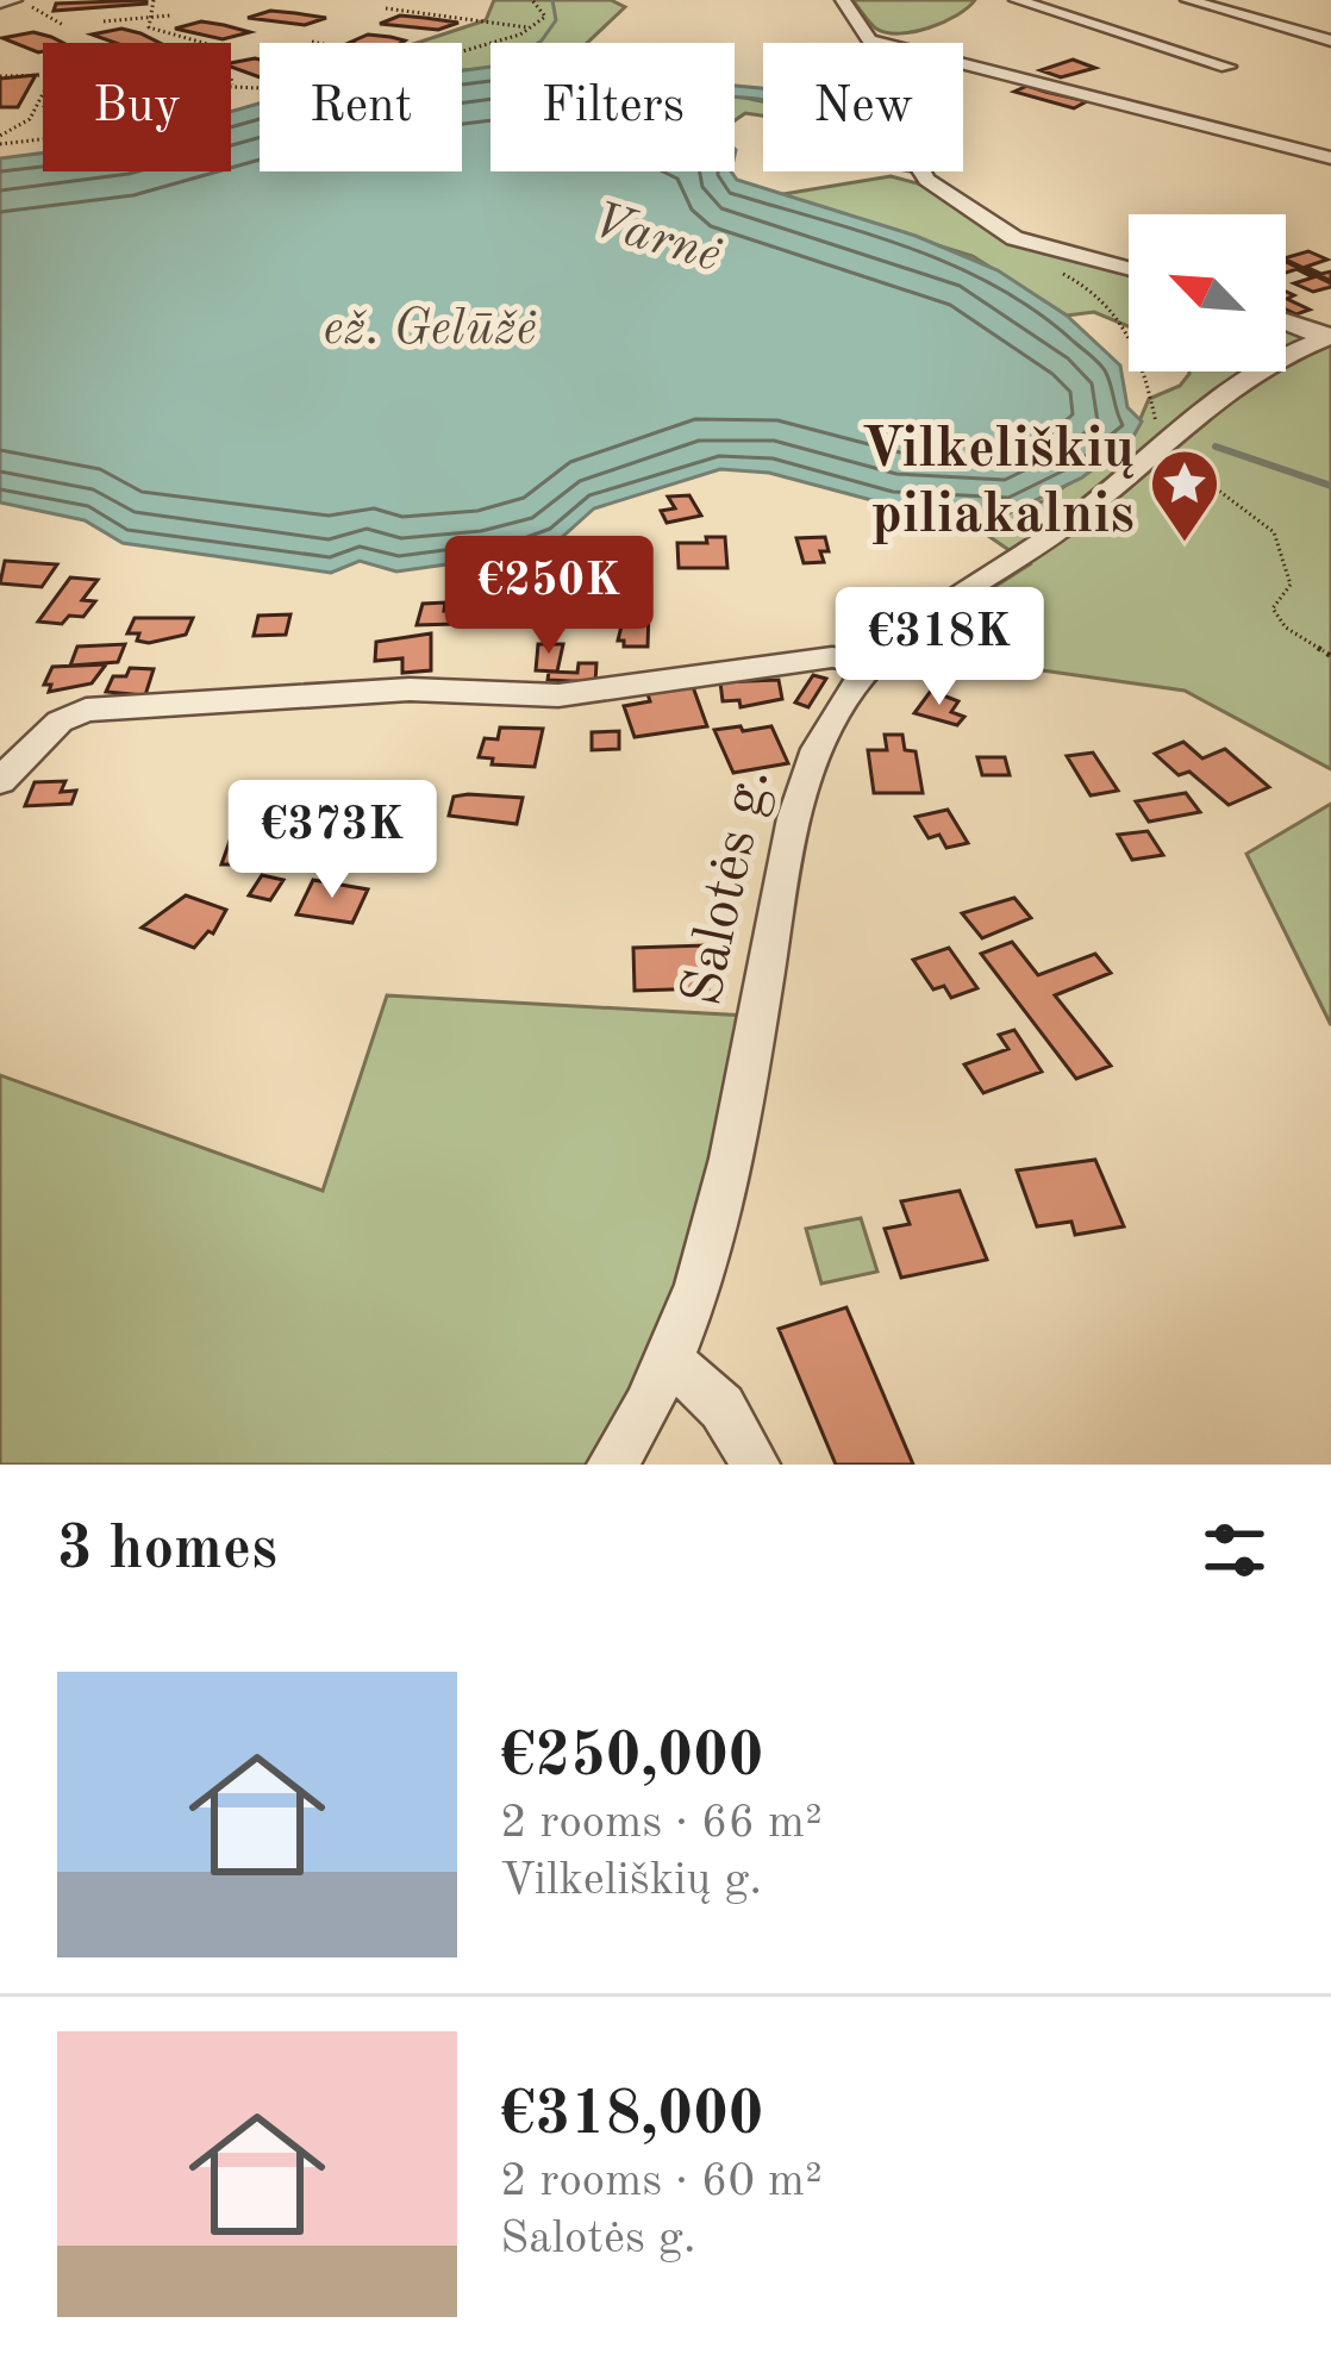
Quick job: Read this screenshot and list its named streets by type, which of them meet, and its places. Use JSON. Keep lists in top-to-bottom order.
{
  "streets": {
    "street": ["Salotės g."]
  },
  "water": ["Varnė", "ež. Gelūžė"],
  "places": {
    "place": ["Vilkeliškių piliakalnis"]
  },
  "north": "top left",
  "page": {
    "chip": [
      "Buy",
      "Rent",
      "Filters",
      "New"
    ],
    "price": ["€250K", "€318K", "€373K"],
    "heading": "3 homes",
    "list": [
      {
        "name": "€250,000",
        "note": "2 rooms · 66 m² · Vilkeliškių g."
      },
      {
        "name": "€318,000",
        "note": "2 rooms · 60 m² · Salotės g."
      }
    ]
  }
}
